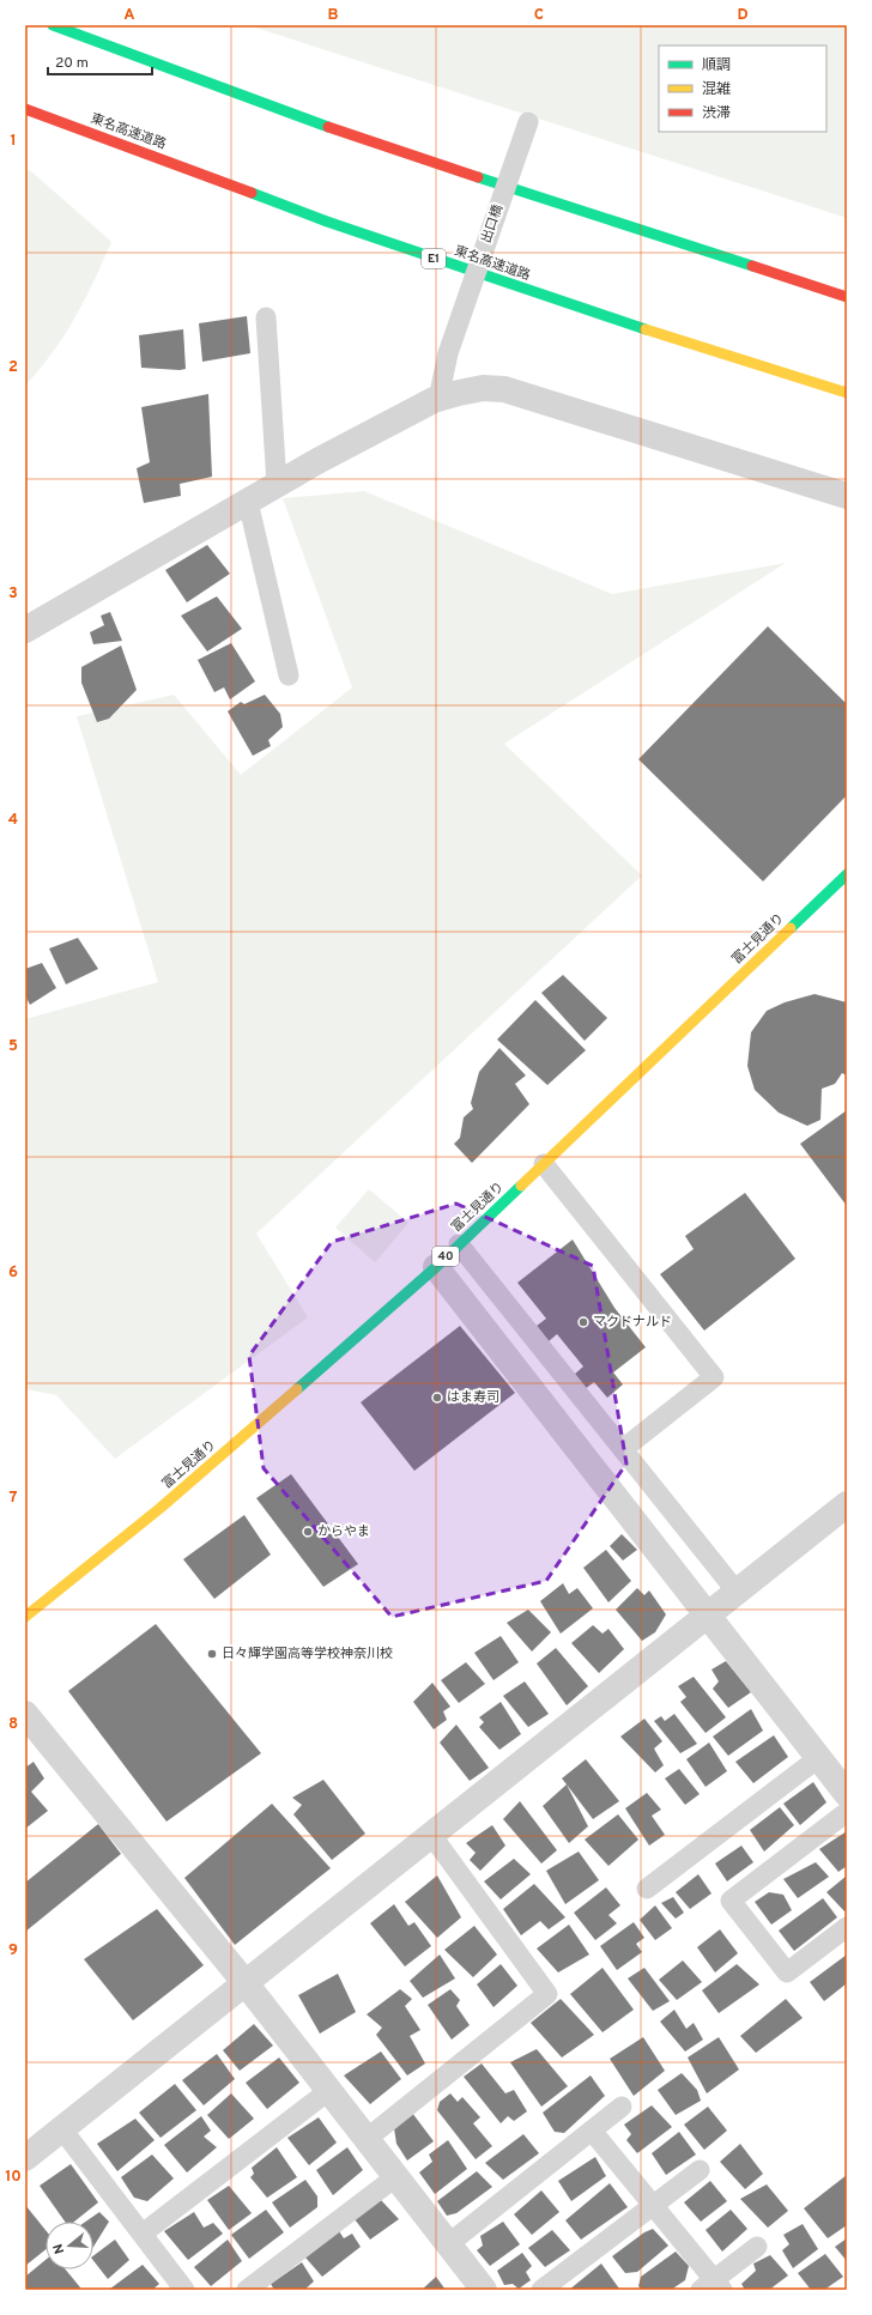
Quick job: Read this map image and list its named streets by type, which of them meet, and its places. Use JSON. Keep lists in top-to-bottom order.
{
  "streets": {
    "main road": [
      "東名高速道路",
      "E1",
      "富士見通り",
      "40"
    ],
    "lane": ["出口橋"]
  },
  "places": [
    "マクドナルド",
    "はま寿司",
    "からやま",
    "日々輝学園高等学校神奈川校"
  ],
  "legend": ["順調", "混雑", "渋滞"],
  "scale_bar": "20 m",
  "north": "left",
  "grid": {
    "columns": [
      "A",
      "B",
      "C",
      "D"
    ],
    "rows": [
      "1",
      "2",
      "3",
      "4",
      "5",
      "6",
      "7",
      "8",
      "9",
      "10"
    ]
  }
}
